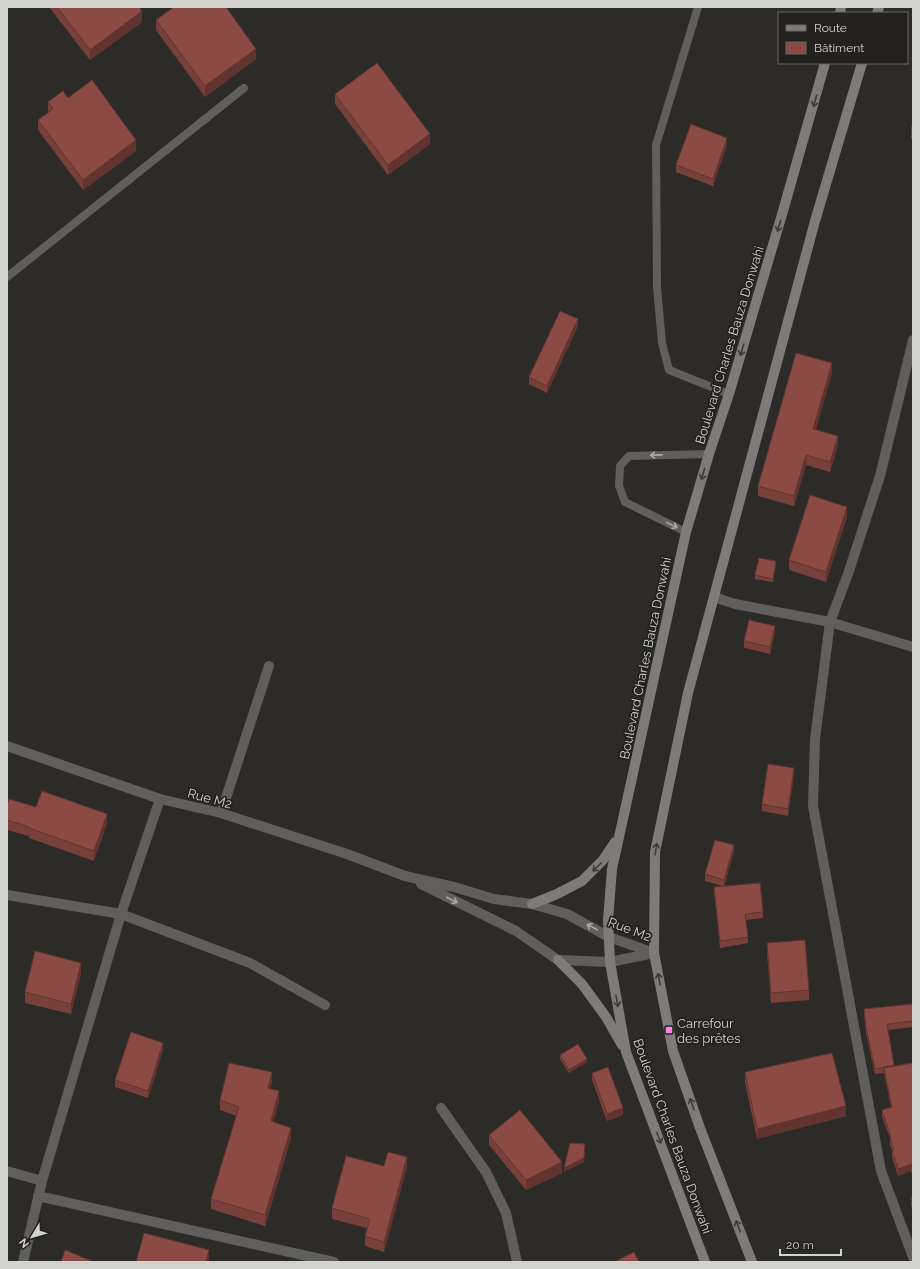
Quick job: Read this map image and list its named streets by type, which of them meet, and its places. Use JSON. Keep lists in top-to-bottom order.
{
  "streets": {
    "main road": ["Boulevard Charles Bauza Donwahi"],
    "street": ["Rue M2"]
  },
  "crossings": [
    ["Boulevard Charles Bauza Donwahi", "Rue M2"]
  ],
  "places": {
    "transit": ["Carrefour des prêtes"]
  },
  "legend": ["Route", "Bâtiment"],
  "scale_bar": "20 m",
  "north": "bottom left"
}
